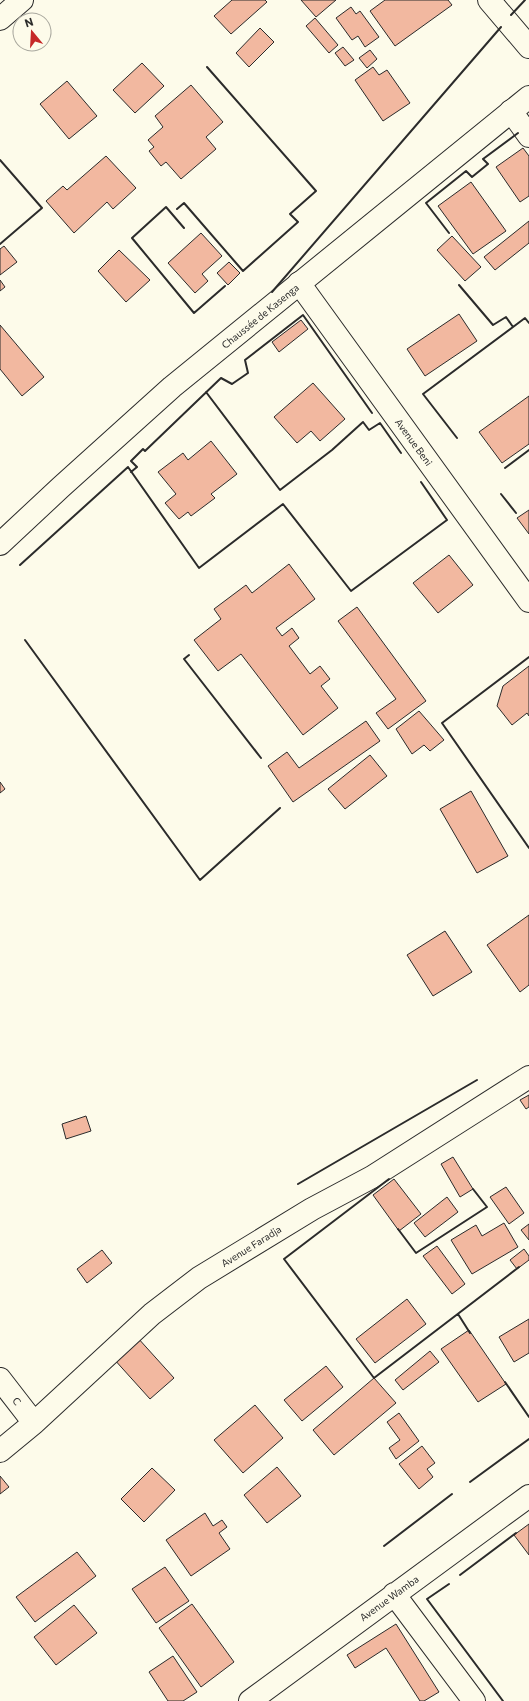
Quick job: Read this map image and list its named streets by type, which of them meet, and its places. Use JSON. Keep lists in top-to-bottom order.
{
  "streets": {
    "street": [
      "Chaussée de Kasenga",
      "Avenue Beni",
      "Avenue Faradja",
      "C",
      "Avenue Wamba"
    ]
  },
  "crossings": [
    ["Chaussée de Kasenga", "Avenue Beni"],
    ["Avenue Faradja", "C"]
  ],
  "north": "top"
}
